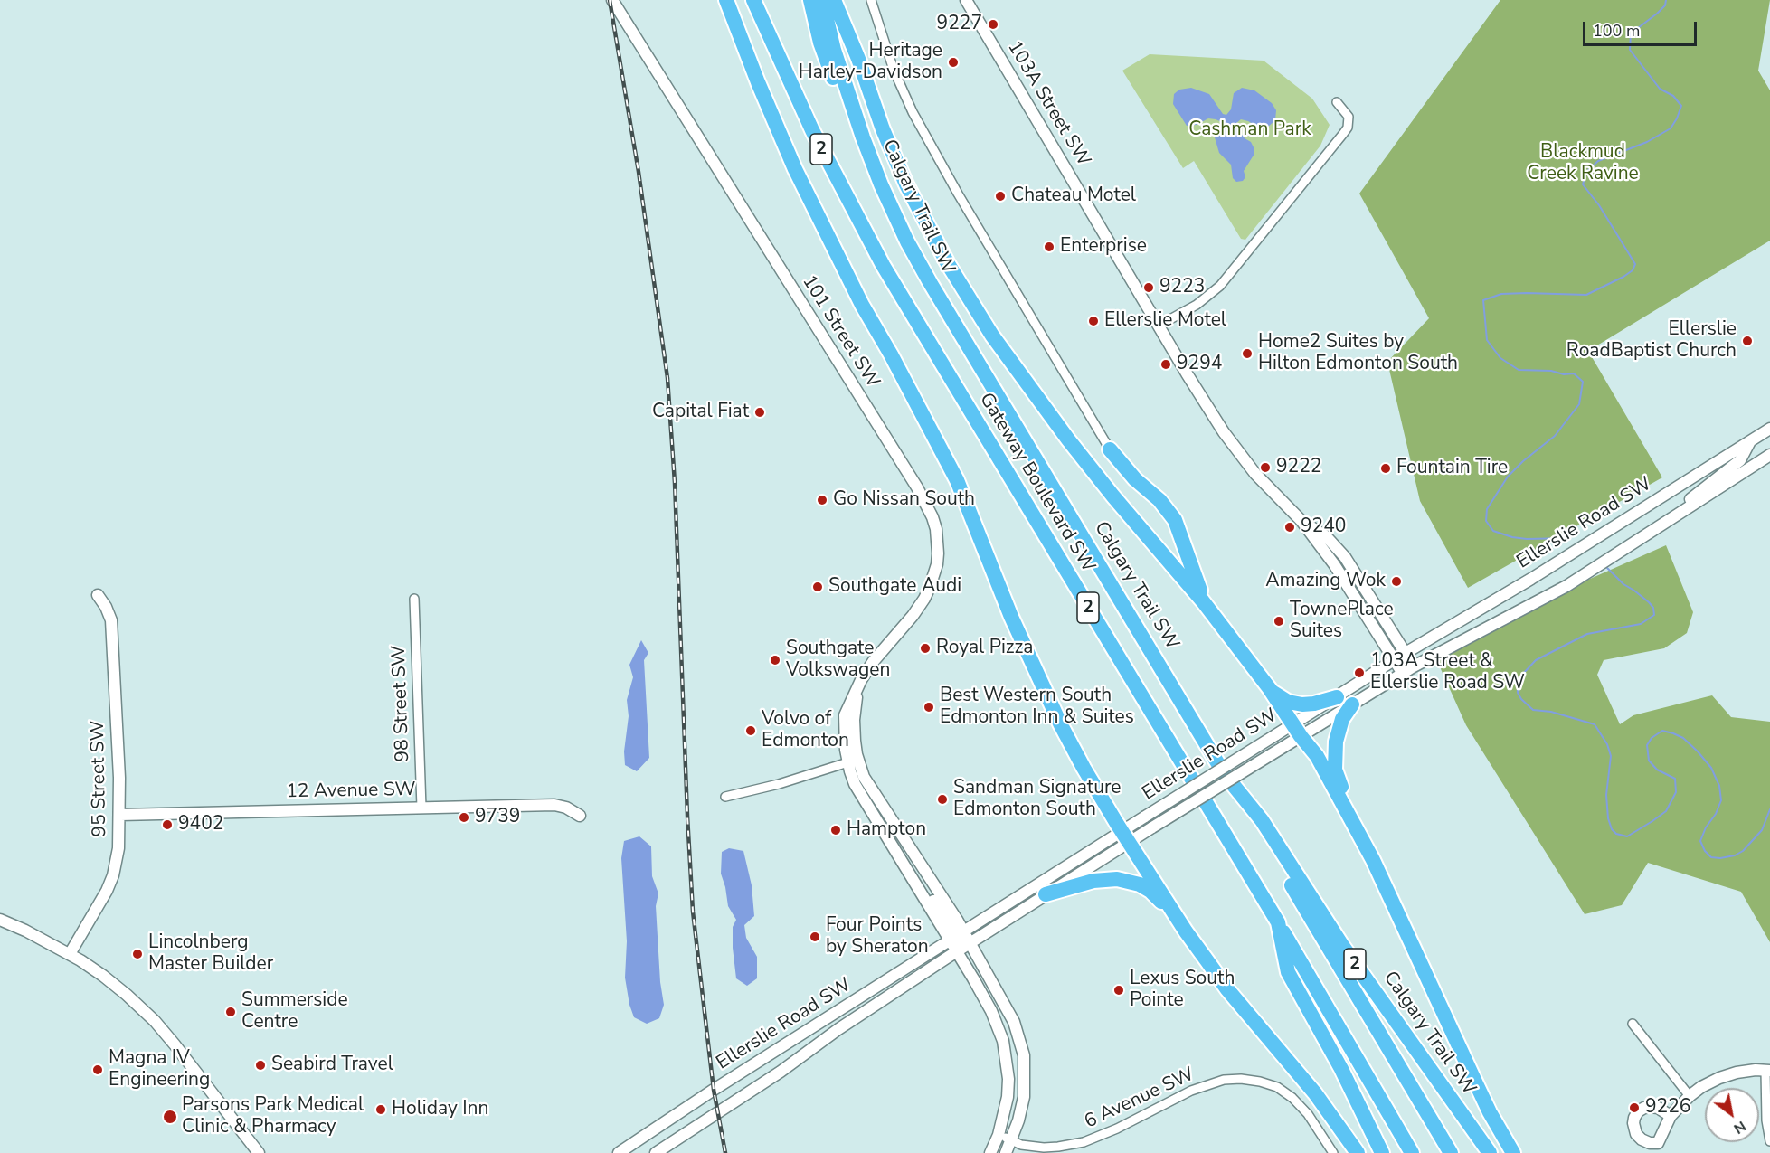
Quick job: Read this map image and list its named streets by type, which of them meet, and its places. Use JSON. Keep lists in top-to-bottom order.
{
  "streets": {
    "highway": ["2", "Calgary Trail SW", "Gateway Boulevard SW"],
    "street": [
      "103A Street SW",
      "101 Street SW",
      "Ellerslie Road SW",
      "98 Street SW",
      "95 Street SW",
      "12 Avenue SW",
      "6 Avenue SW"
    ]
  },
  "crossings": [
    ["103A Street SW", "Ellerslie Road SW"],
    ["101 Street SW", "Ellerslie Road SW"],
    ["98 Street SW", "12 Avenue SW"],
    ["95 Street SW", "12 Avenue SW"]
  ],
  "parks": ["Cashman Park", "Blackmud Creek Ravine"],
  "places": [
    "9227",
    "Heritage Harley-Davidson",
    "Chateau Motel",
    "Enterprise",
    "9223",
    "Ellerslie Motel",
    "Ellerslie RoadBaptist Church",
    "Home2 Suites by Hilton Edmonton South",
    "9294",
    "Capital Fiat",
    "9222",
    "Fountain Tire",
    "Go Nissan South",
    "9240",
    "Amazing Wok",
    "Southgate Audi",
    "TownePlace Suites",
    "Royal Pizza",
    "Southgate Volkswagen",
    "103A Street & Ellerslie Road SW",
    "Best Western South Edmonton Inn & Suites",
    "Volvo of Edmonton",
    "Sandman Signature Edmonton South",
    "9739",
    "9402",
    "Hampton",
    "Four Points by Sheraton",
    "Lincolnberg Master Builder",
    "Lexus South Pointe",
    "Summerside Centre",
    "Seabird Travel",
    "Magna IV Engineering",
    "9226",
    "Holiday Inn",
    "Parsons Park Medical Clinic & Pharmacy"
  ],
  "scale_bar": "100 m",
  "north": "bottom right"
}
